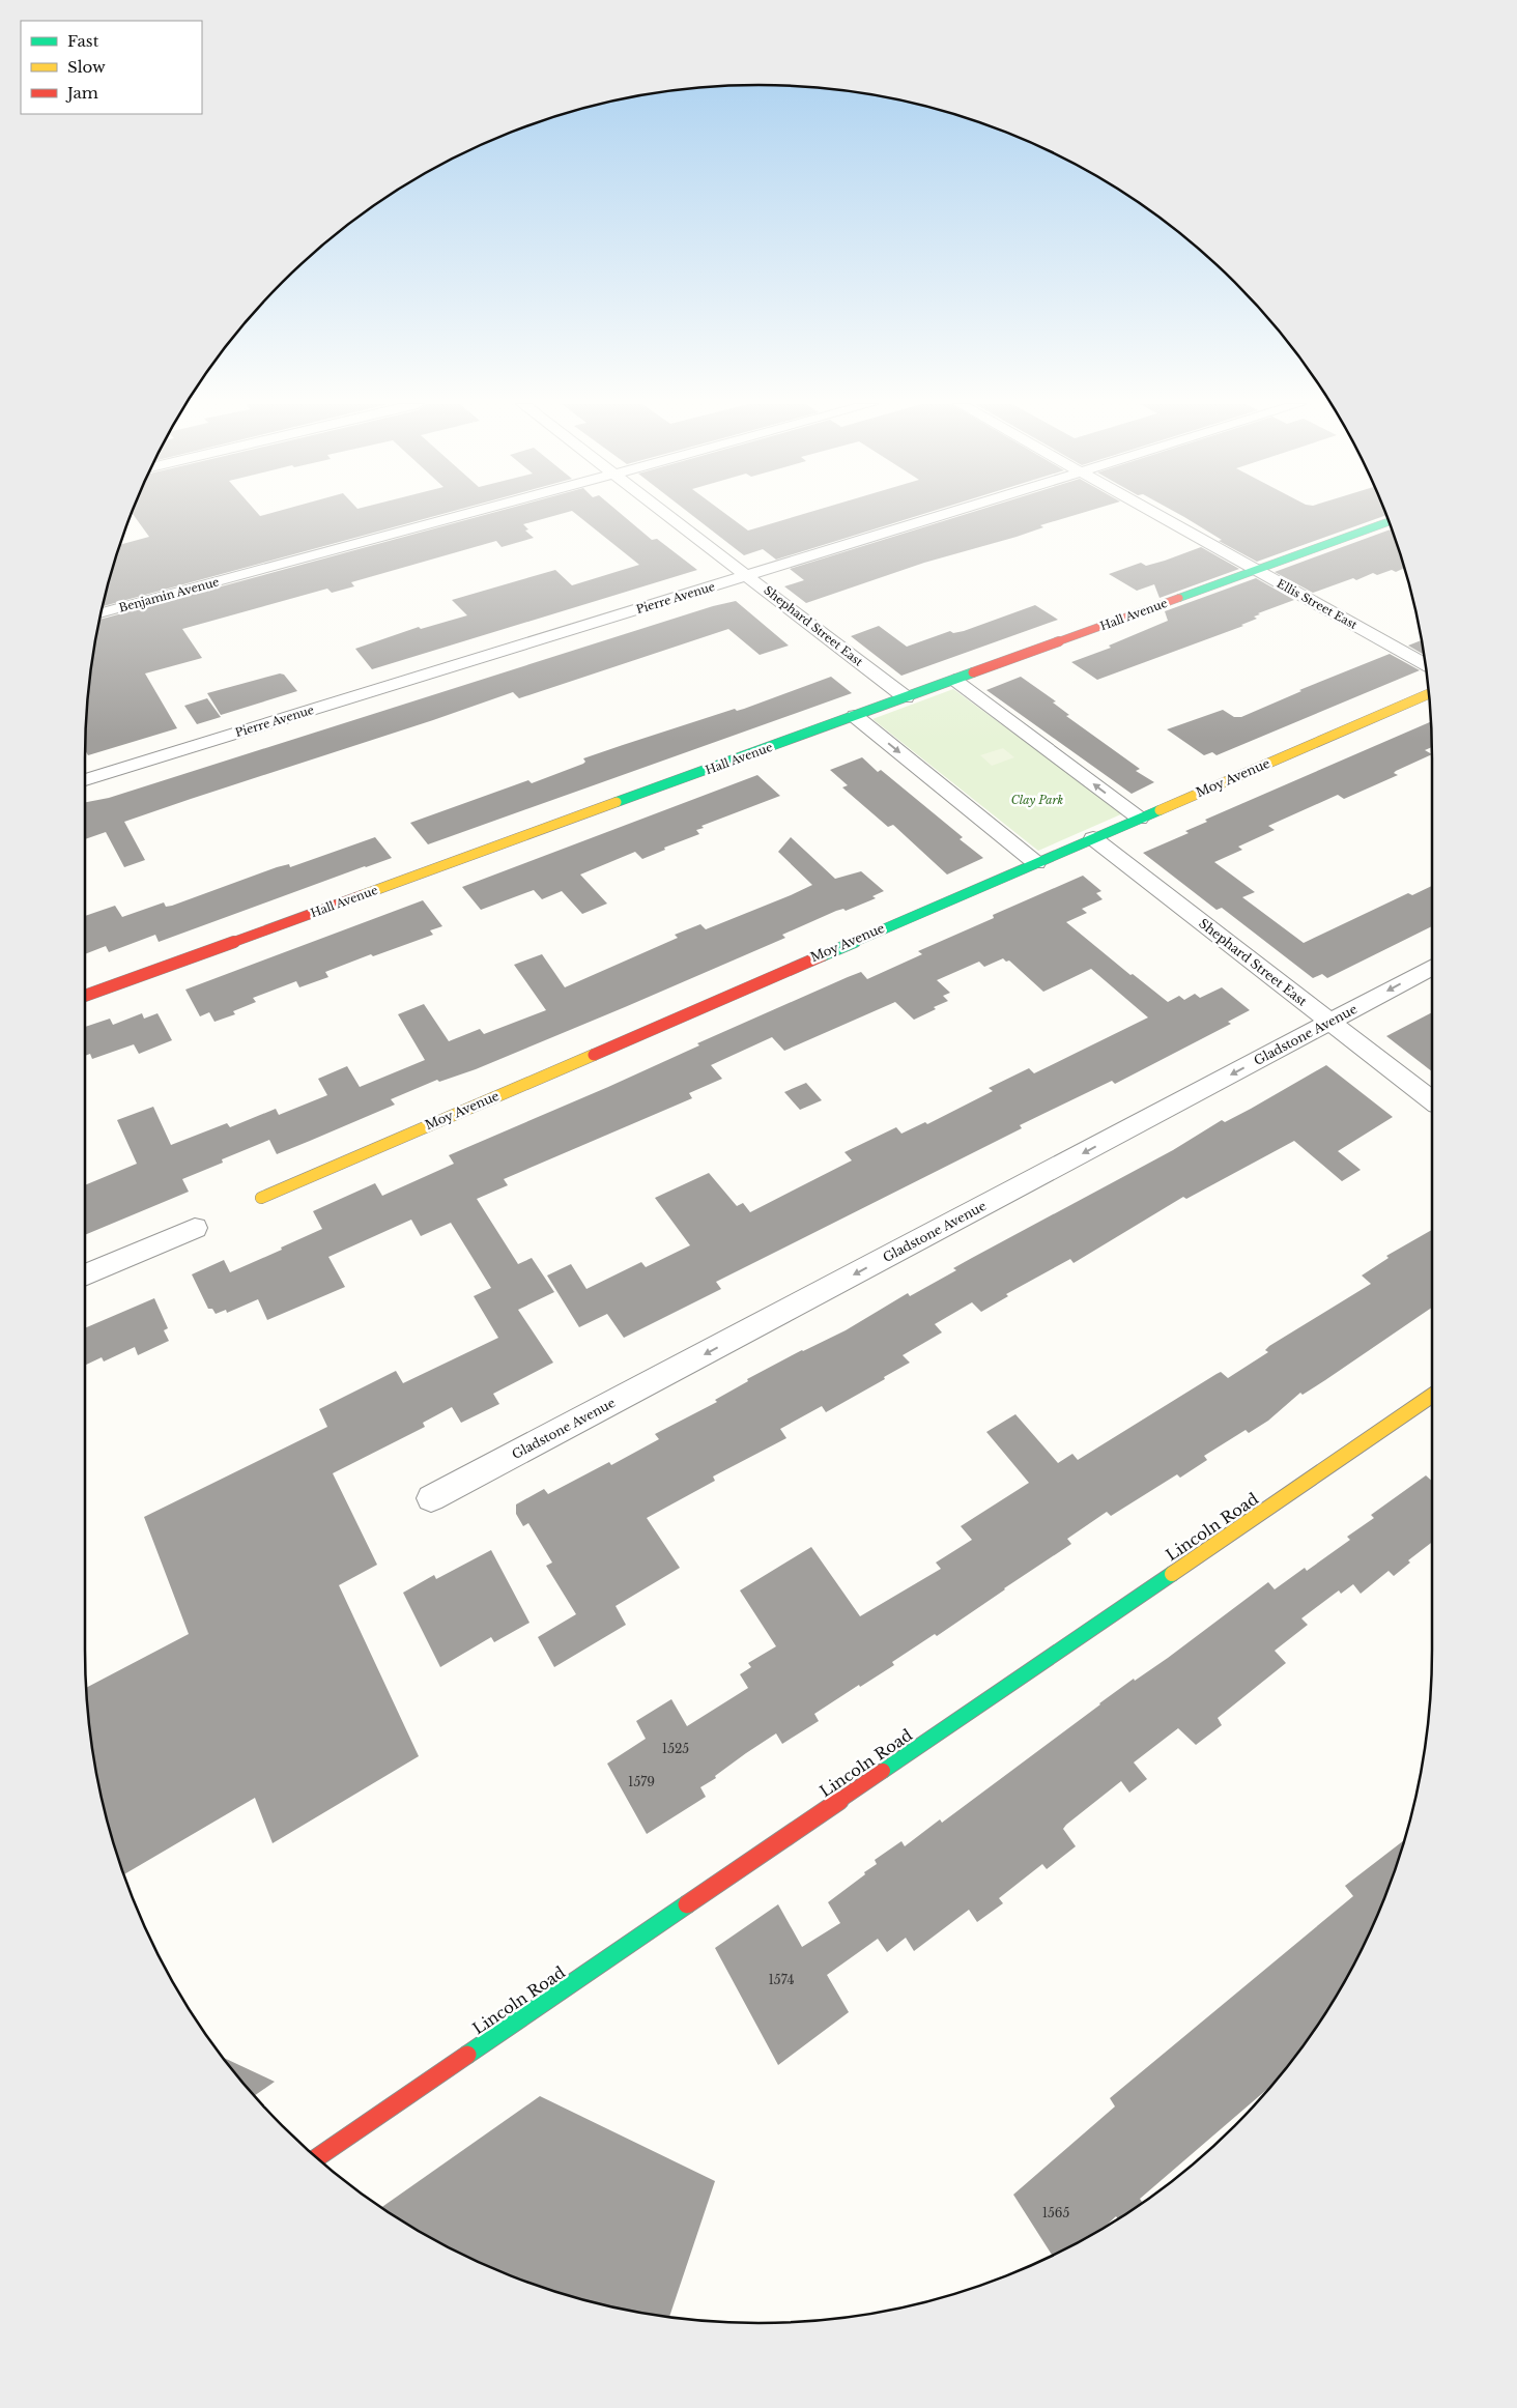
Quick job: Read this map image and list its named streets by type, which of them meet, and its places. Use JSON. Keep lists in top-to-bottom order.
{
  "streets": {
    "street": [
      "Benjamin Avenue",
      "Pierre Avenue",
      "Ellis Street East",
      "Hall Avenue",
      "Shephard Street East",
      "Moy Avenue",
      "Gladstone Avenue",
      "Lincoln Road"
    ]
  },
  "crossings": [
    ["Pierre Avenue", "Shephard Street East"],
    ["Ellis Street East", "Hall Avenue"],
    ["Hall Avenue", "Shephard Street East"],
    ["Shephard Street East", "Moy Avenue"],
    ["Shephard Street East", "Gladstone Avenue"]
  ],
  "one_way": ["Gladstone Avenue"],
  "parks": ["Clay Park"],
  "house_numbers": [
    "1525",
    "1579",
    "1574",
    "1565"
  ],
  "legend": ["Fast", "Slow", "Jam"]
}
